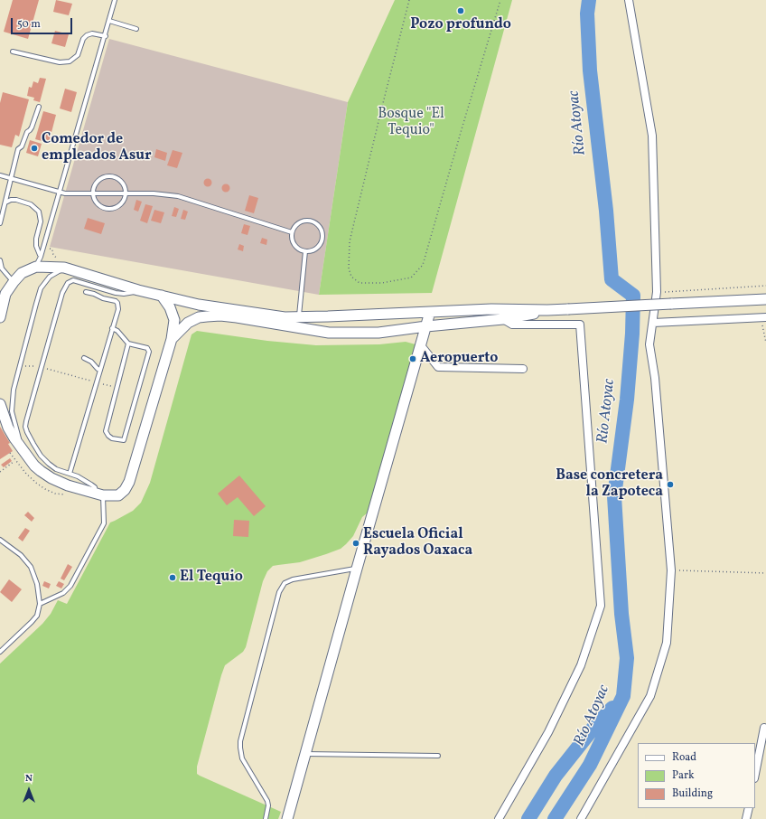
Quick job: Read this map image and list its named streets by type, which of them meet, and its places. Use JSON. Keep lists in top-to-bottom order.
{
  "water": ["Río Atoyac"],
  "parks": ["Bosque \"El Tequio\""],
  "places": [
    "Pozo profundo",
    "Comedor de empleados Asur",
    "Aeropuerto",
    "Base concretera la Zapoteca",
    "Escuela Oficial Rayados Oaxaca",
    "El Tequio"
  ],
  "legend": ["Road", "Park", "Building"],
  "scale_bar": "50 m",
  "north": "top"
}
